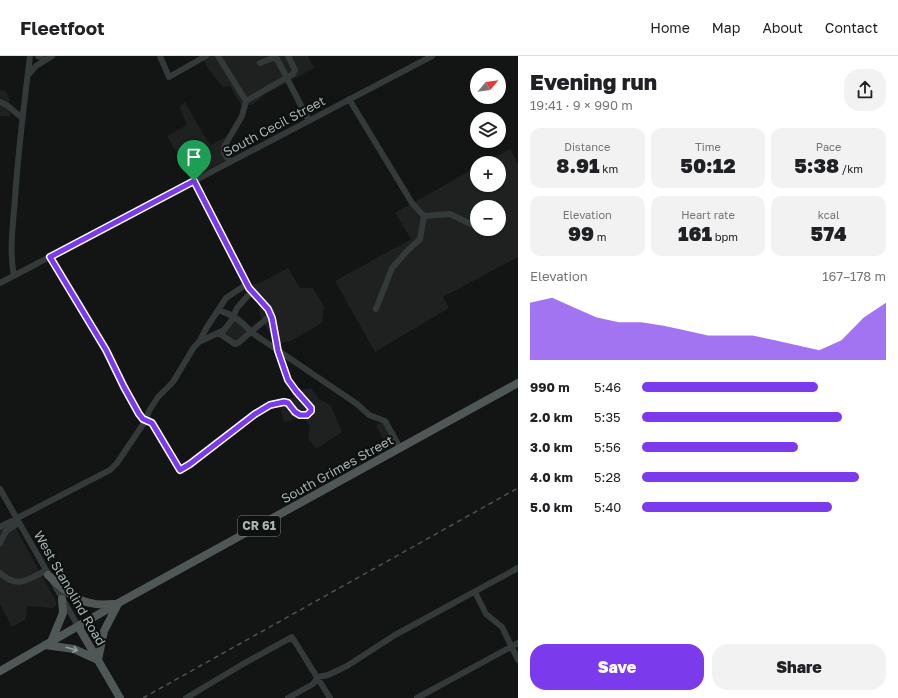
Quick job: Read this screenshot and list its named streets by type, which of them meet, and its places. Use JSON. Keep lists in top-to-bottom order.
{
  "streets": {
    "main road": ["South Grimes Street", "CR 61", "West Stanolind Road"],
    "street": ["South Cecil Street"]
  },
  "crossings": [
    ["South Grimes Street", "West Stanolind Road"]
  ],
  "north": "top right",
  "page": {
    "header": "Fleetfoot",
    "nav": [
      "Home",
      "Map",
      "About",
      "Contact"
    ],
    "heading": ["Evening run", "19:41 · 9 × 990 m"],
    "map_buttons": ["+", "−"],
    "stats": [
      ["Distance", "8.91 km"],
      ["Time", "50:12"],
      ["Pace", "5:38 /km"],
      ["Elevation", "99 m"],
      ["Heart rate", "161 bpm"],
      ["kcal", "574"]
    ],
    "chart": ["Elevation", "167–178 m"],
    "list": [
      {
        "name": "990 m",
        "note": "5:46"
      },
      {
        "name": "2.0 km",
        "note": "5:35"
      },
      {
        "name": "3.0 km",
        "note": "5:56"
      },
      {
        "name": "4.0 km",
        "note": "5:28"
      },
      {
        "name": "5.0 km",
        "note": "5:40"
      }
    ],
    "buttons": ["Save", "Share"]
  }
}
